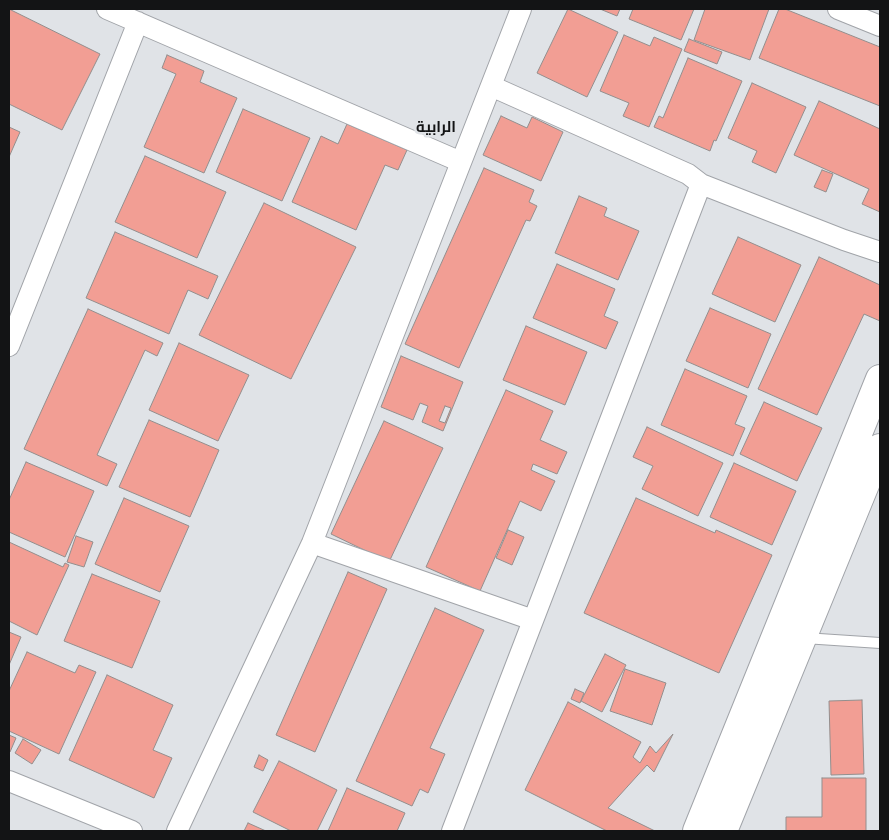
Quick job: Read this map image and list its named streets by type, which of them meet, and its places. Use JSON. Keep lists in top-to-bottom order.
{
  "districts": ["الرابية"]
}
